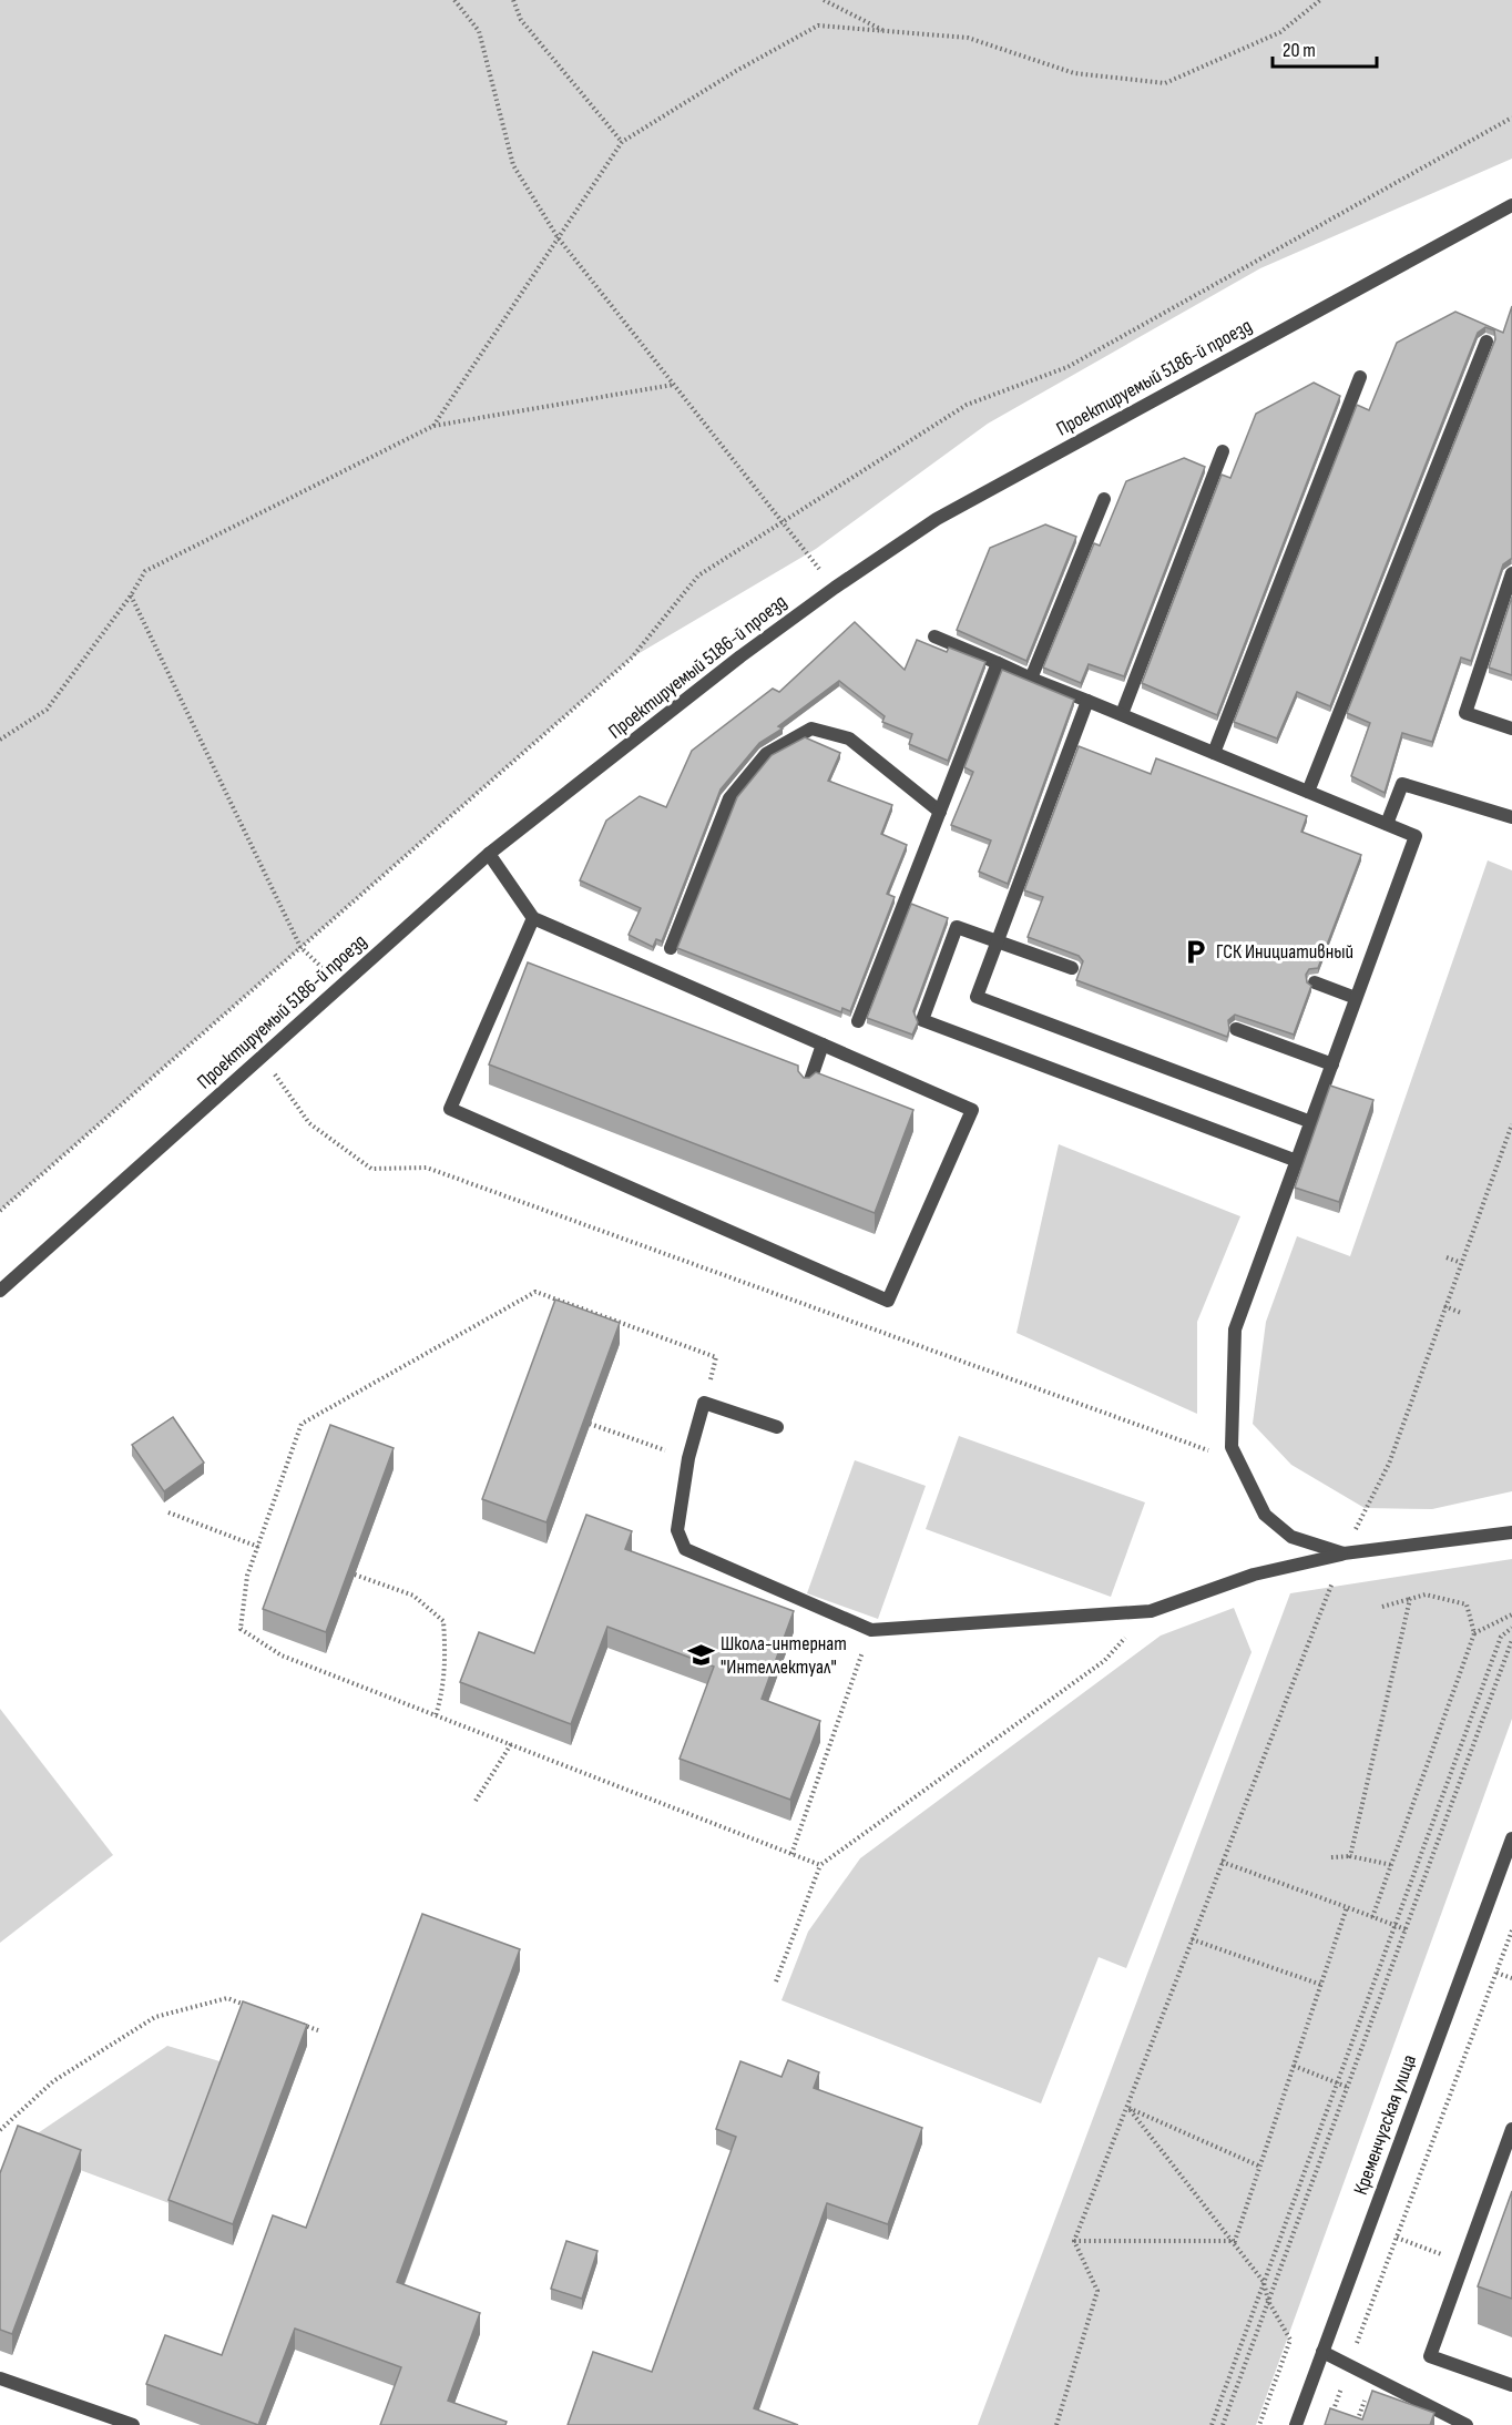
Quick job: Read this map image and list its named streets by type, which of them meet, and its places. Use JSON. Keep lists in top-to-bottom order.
{
  "streets": {
    "street": ["Проектируемый 5186-й проезд", "Кременчугская улица"]
  },
  "places": {
    "parking": ["ГСК Инициативный"],
    "school or university": ["Школа-интернат \"Интеллектуал\""]
  },
  "scale_bar": "20 m"
}
